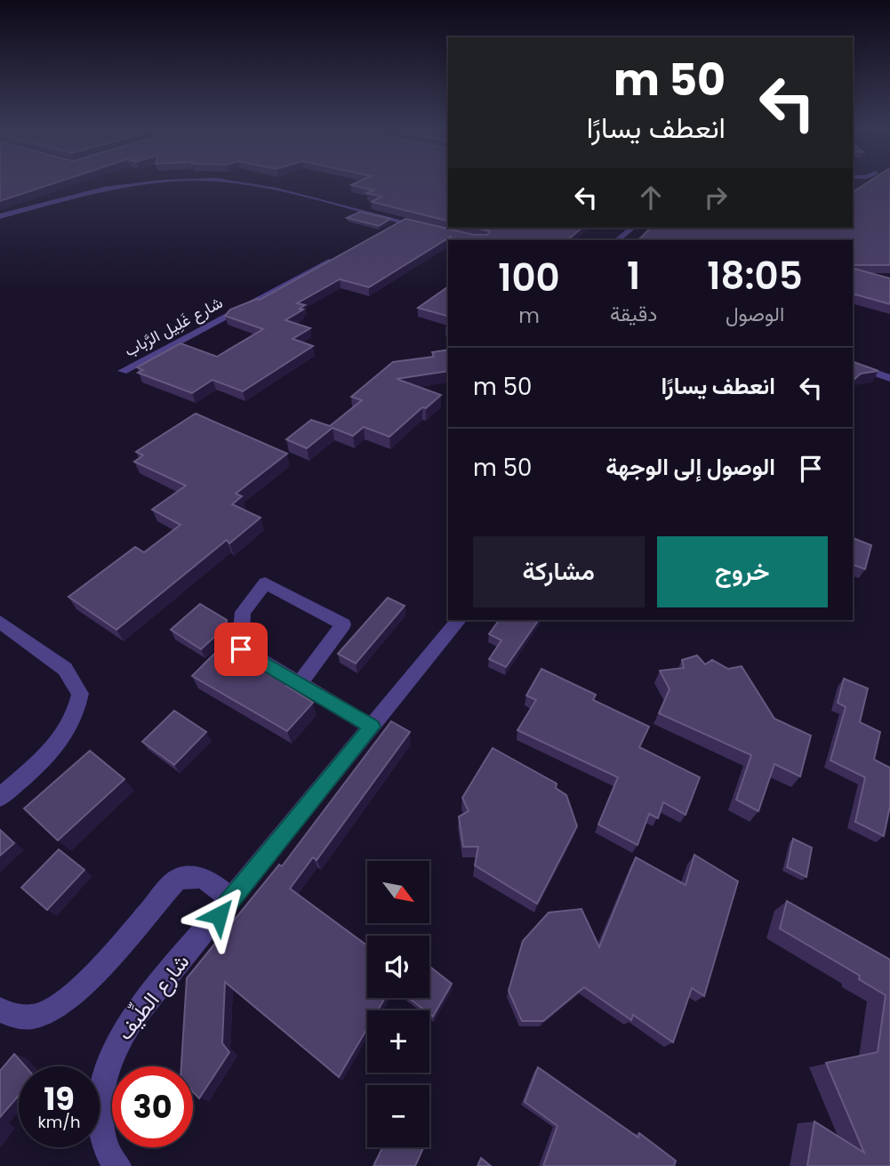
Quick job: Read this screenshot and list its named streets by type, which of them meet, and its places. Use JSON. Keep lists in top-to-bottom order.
{
  "streets": {
    "street": ["شارع غَلِيل الرَّباب", "شارع الطِّيف"]
  },
  "north": "bottom right",
  "page": {
    "turn": ["50 m", "انعطف يسارًا"],
    "eta": [
      "18:05",
      "الوصول",
      "1",
      "دقيقة",
      "100",
      "m"
    ],
    "list": [
      {
        "name": "انعطف يسارًا",
        "value": "50 m"
      },
      {
        "name": "الوصول إلى الوجهة",
        "value": "50 m"
      }
    ],
    "buttons": ["خروج", "مشاركة"],
    "map_buttons": ["+", "−"],
    "speed": "19 km/h",
    "limit": "30"
  }
}
